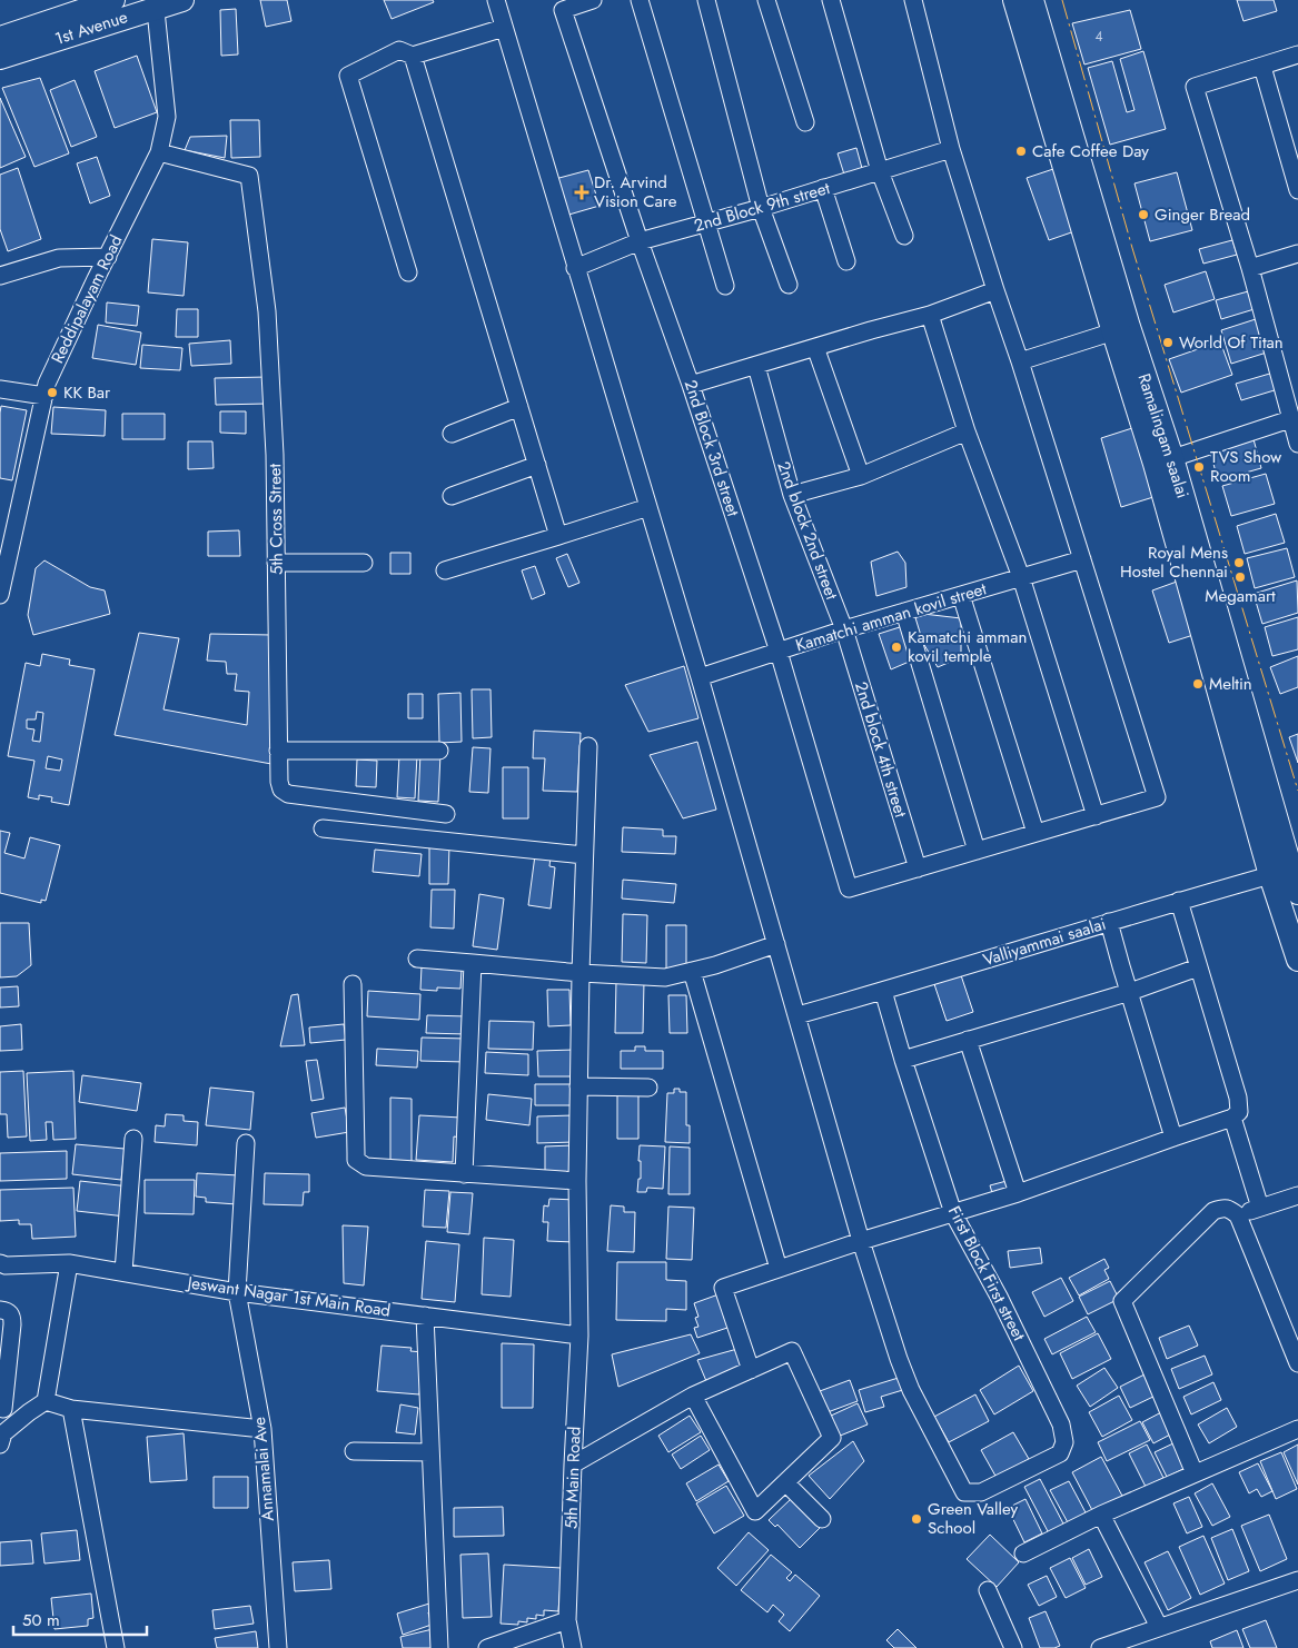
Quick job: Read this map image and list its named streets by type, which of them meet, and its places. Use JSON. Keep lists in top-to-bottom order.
{
  "streets": {
    "main road": ["1st Avenue"],
    "street": [
      "2nd Block 9th street",
      "Reddipalayam Road",
      "2nd Block 3rd street",
      "5th Cross Street",
      "2nd block 2nd street",
      "Kamatchi amman kovil street",
      "2nd block 4th street",
      "Valliyammai saalai",
      "First Block First street",
      "Jeswant Nagar 1st Main Road",
      "Annamalai Ave",
      "5th Main Road"
    ]
  },
  "crossings": [
    ["1st Avenue", "Reddipalayam Road"],
    ["2nd Block 9th street", "2nd Block 3rd street"],
    ["Reddipalayam Road", "5th Cross Street"],
    ["2nd Block 3rd street", "Kamatchi amman kovil street"],
    ["2nd Block 3rd street", "2nd block 4th street"],
    ["2nd block 2nd street", "Kamatchi amman kovil street"],
    ["2nd block 2nd street", "2nd block 4th street"],
    ["Kamatchi amman kovil street", "2nd block 4th street"],
    ["Valliyammai saalai", "First Block First street"],
    ["Jeswant Nagar 1st Main Road", "Annamalai Ave"],
    ["Jeswant Nagar 1st Main Road", "5th Main Road"]
  ],
  "places": {
    "other": [
      "Cafe Coffee Day",
      "Ginger Bread",
      "World Of Titan",
      "KK Bar",
      "TVS Show Room",
      "Royal Mens Hostel Chennai",
      "Megamart",
      "Kamatchi amman kovil temple",
      "Meltin",
      "Green Valley School"
    ],
    "health": ["Dr. Arvind Vision Care"]
  },
  "house_numbers": ["4"],
  "scale_bar": "50 m"
}
